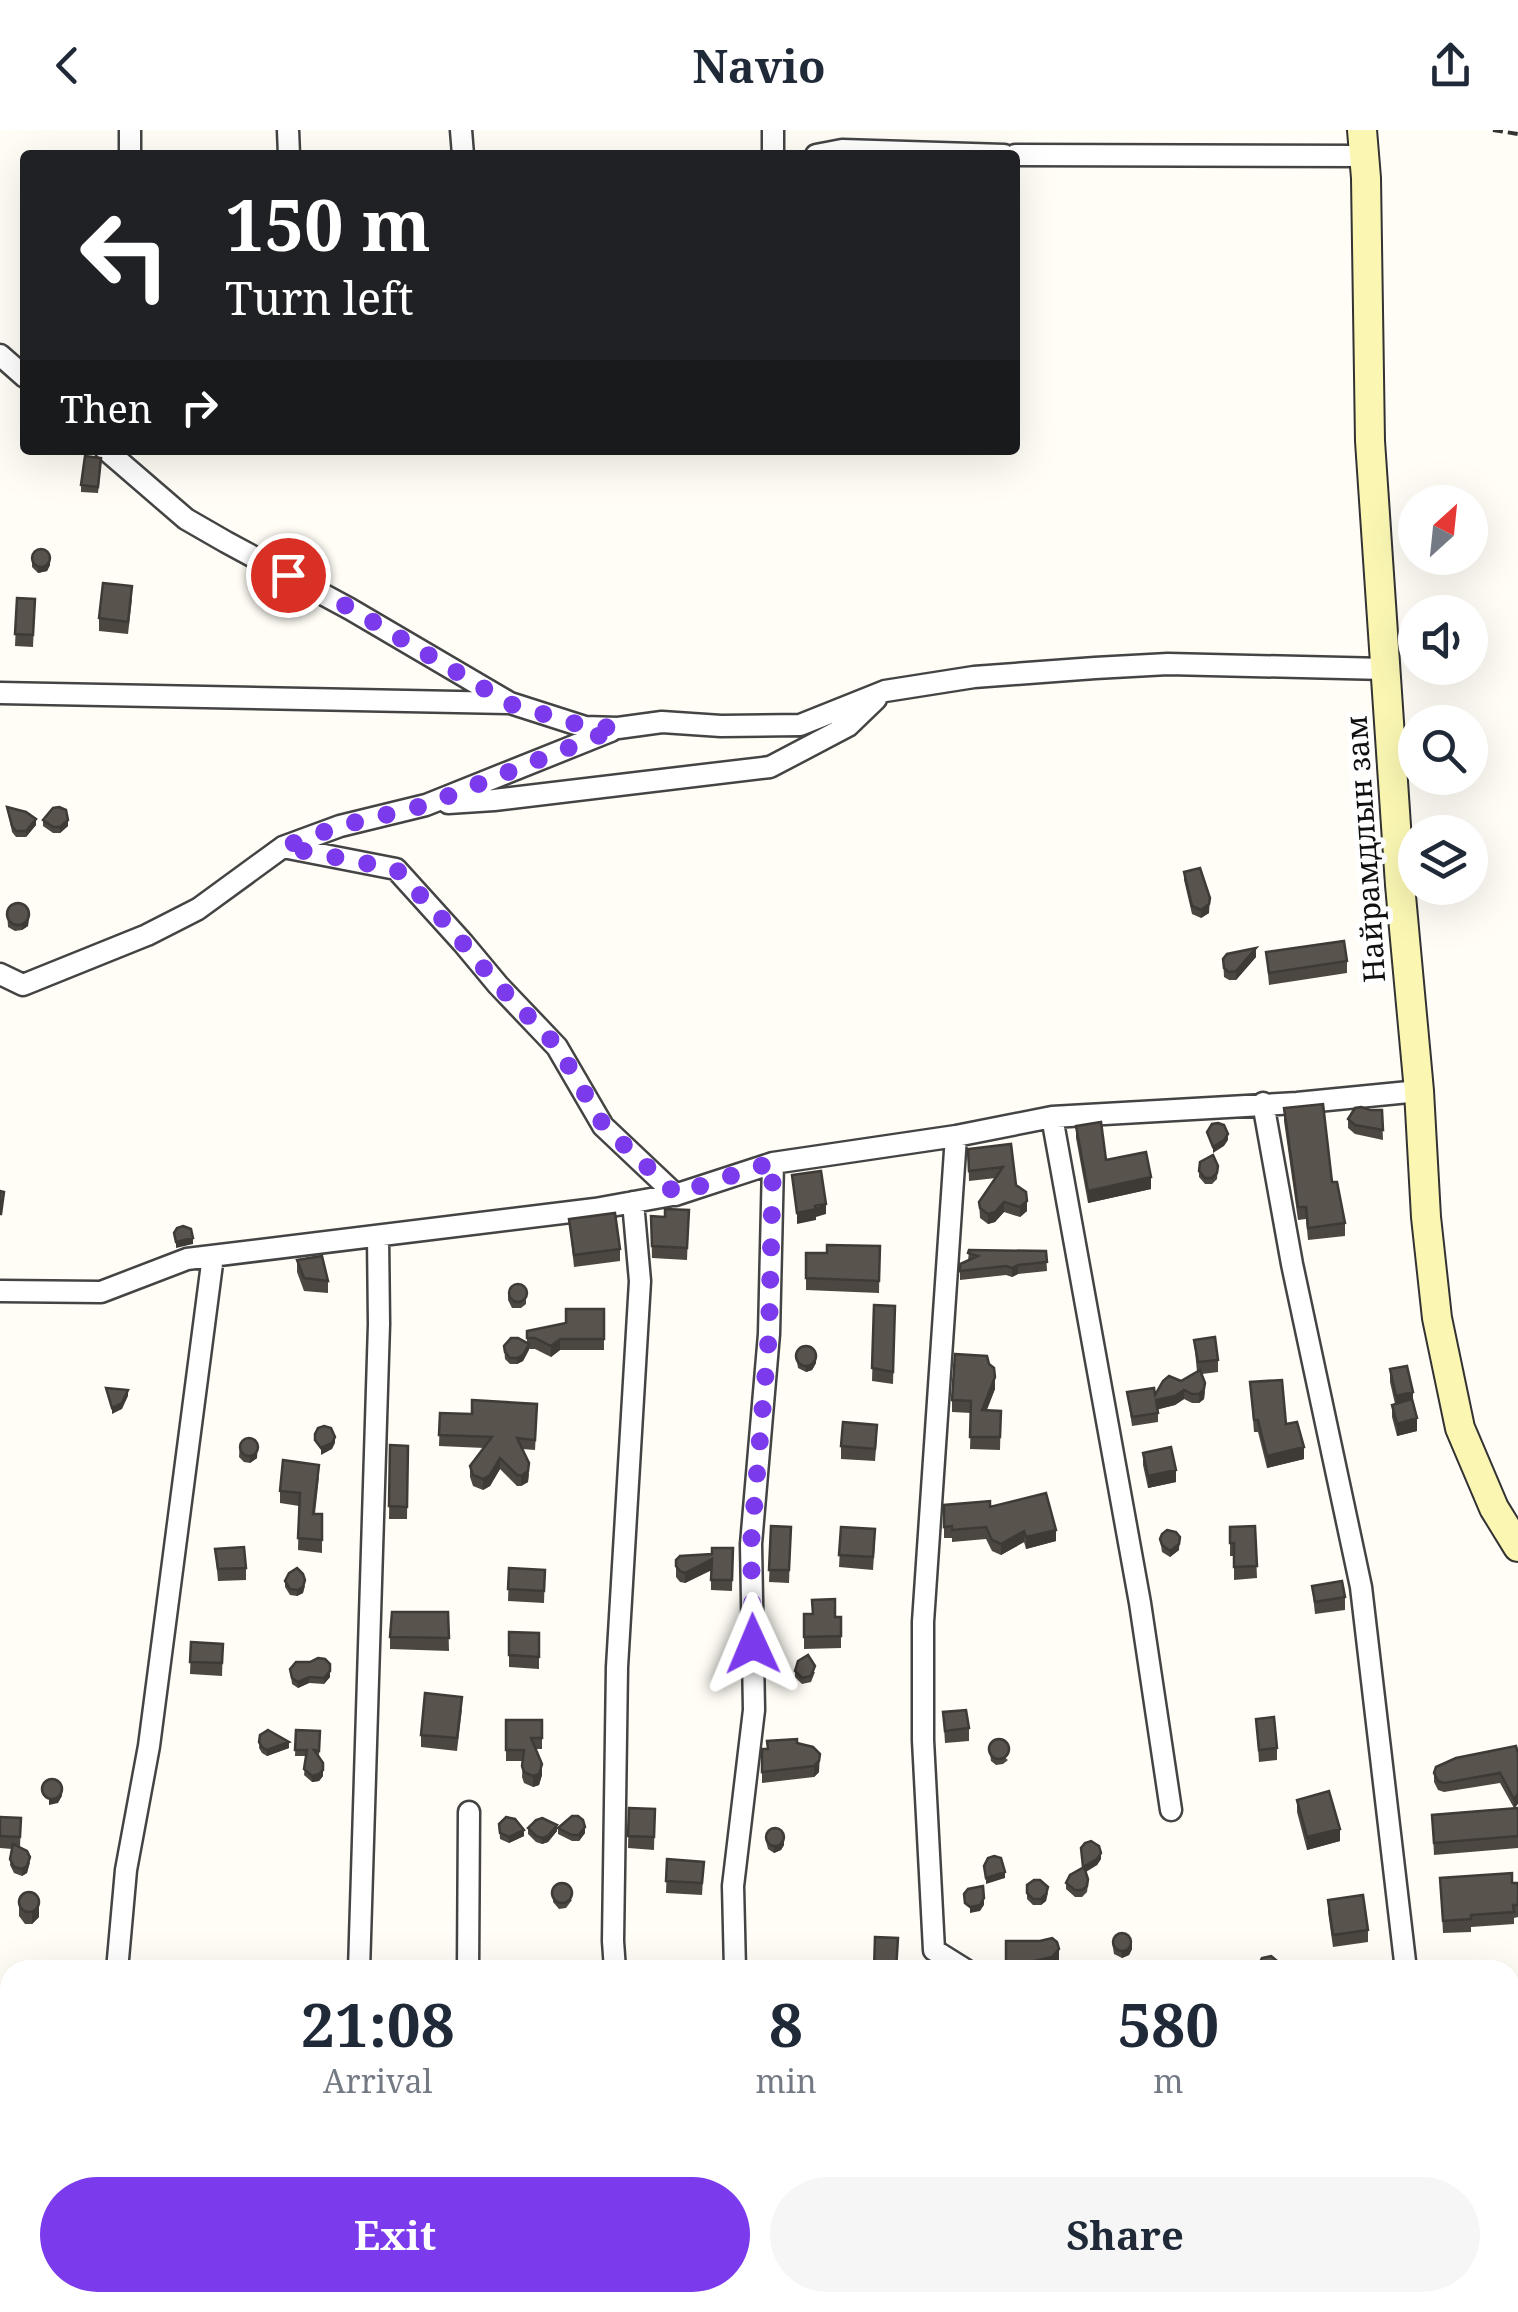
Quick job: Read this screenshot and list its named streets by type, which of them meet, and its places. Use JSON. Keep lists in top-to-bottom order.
{
  "streets": {
    "main road": ["Найрамдлын зам"]
  },
  "north": "top right",
  "page": {
    "header": "Navio",
    "turn": ["150 m", "Turn left"],
    "then": "Then",
    "eta": [
      "21:08",
      "Arrival",
      "8",
      "min",
      "580",
      "m"
    ],
    "buttons": ["Exit", "Share"]
  }
}
